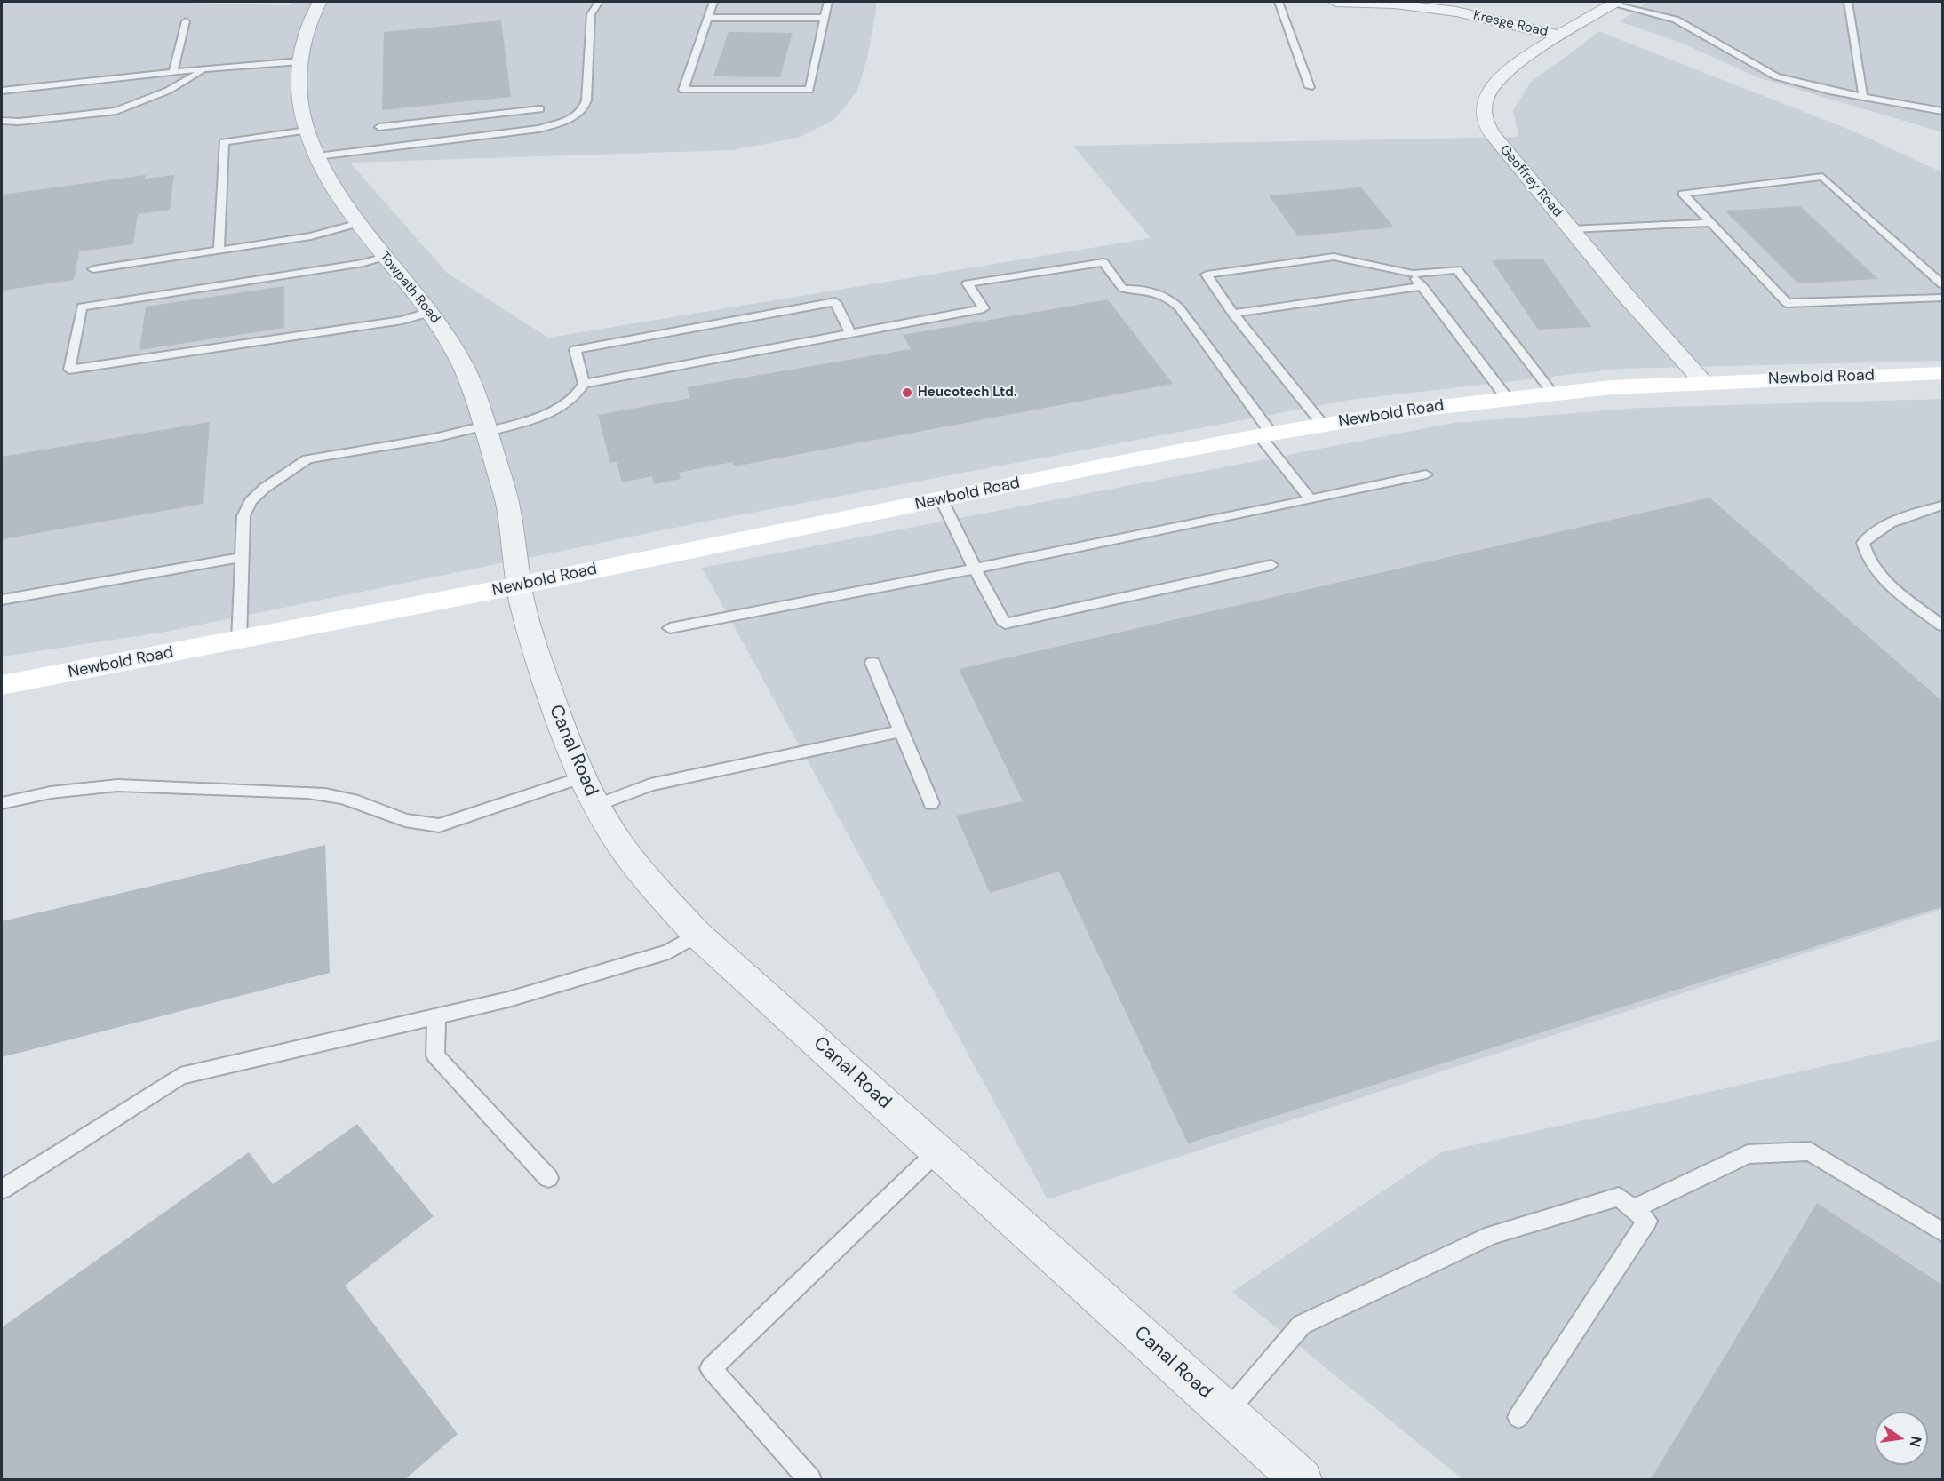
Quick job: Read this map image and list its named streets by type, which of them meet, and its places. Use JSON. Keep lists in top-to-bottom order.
{
  "streets": {
    "main road": ["Newbold Road"],
    "street": [
      "Kresge Road",
      "Geoffrey Road",
      "Towpath Road",
      "Canal Road"
    ]
  },
  "crossings": [
    ["Kresge Road", "Geoffrey Road"],
    ["Geoffrey Road", "Newbold Road"],
    ["Towpath Road", "Newbold Road"],
    ["Towpath Road", "Canal Road"],
    ["Newbold Road", "Canal Road"]
  ],
  "places": ["Heucotech Ltd."],
  "north": "right"
}
